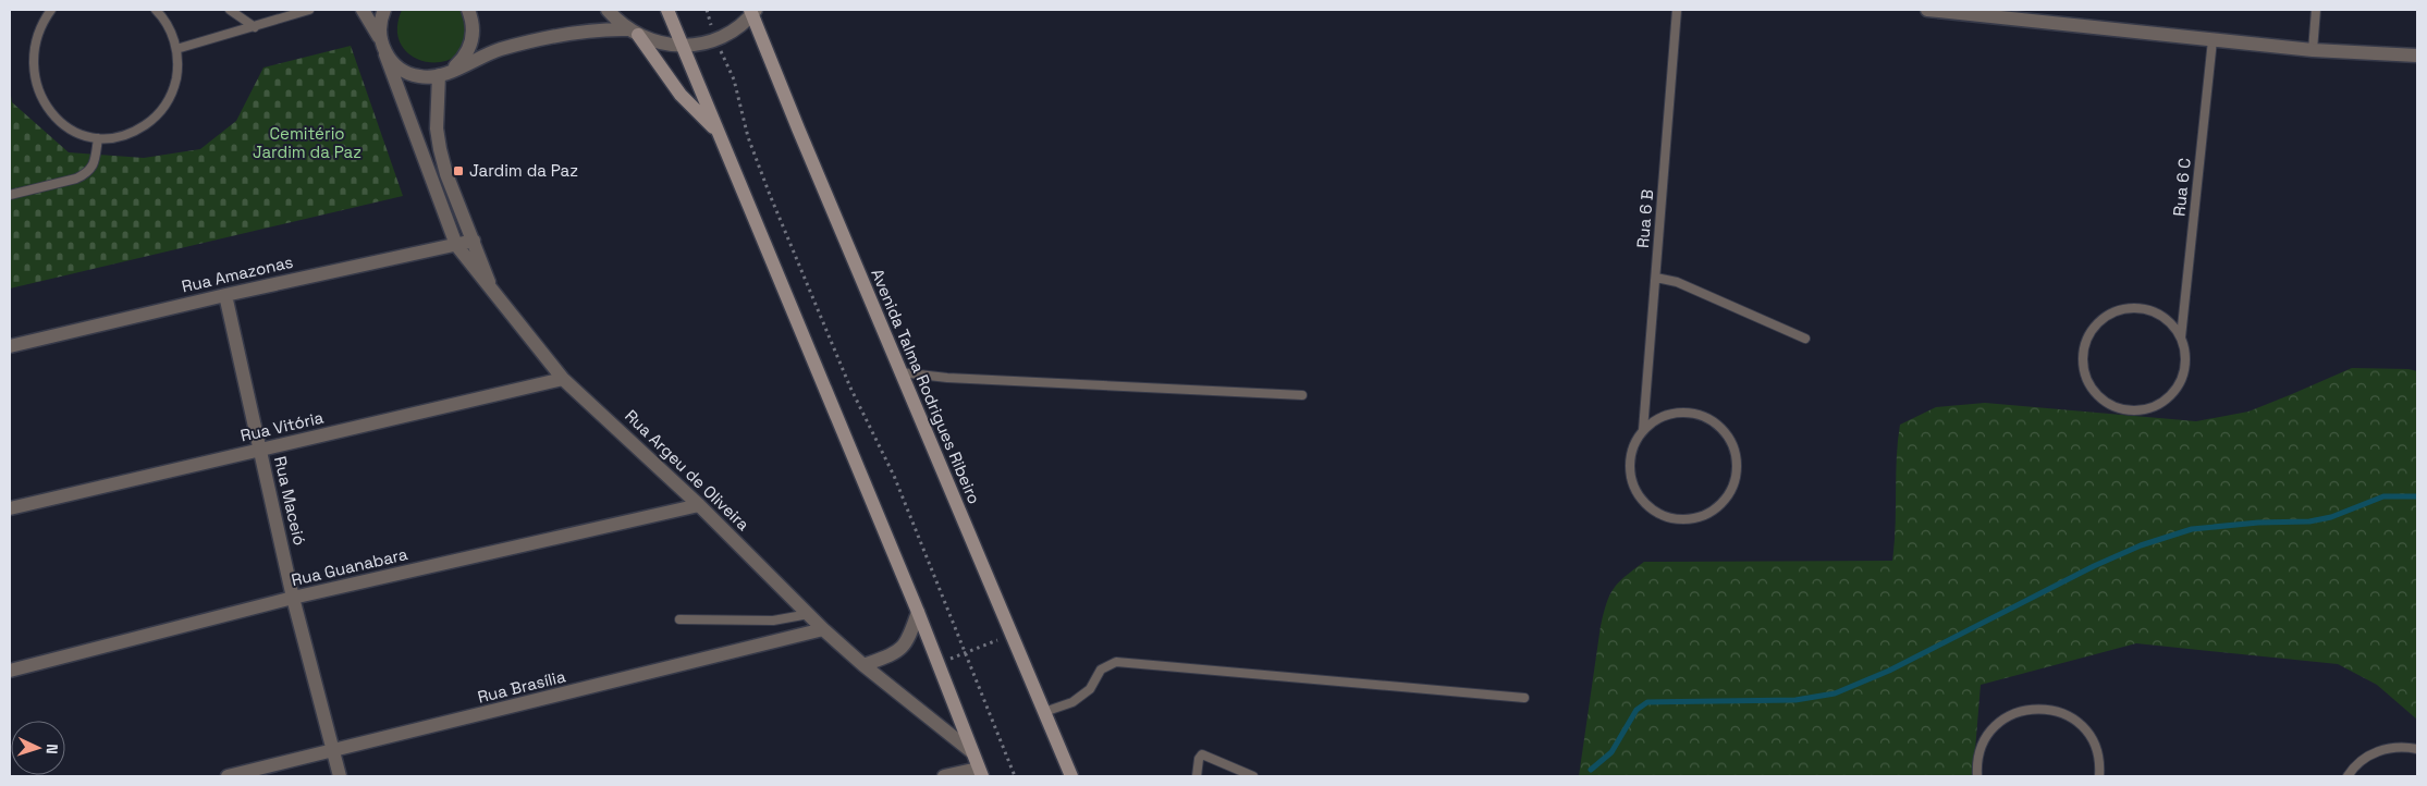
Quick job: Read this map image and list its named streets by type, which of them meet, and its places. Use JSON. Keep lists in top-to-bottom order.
{
  "streets": {
    "main road": ["Avenida Talma Rodrigues Ribeiro"],
    "street": [
      "Rua Amazonas",
      "Rua Vitória",
      "Rua Argeu de Oliveira",
      "Rua Maceió",
      "Rua Guanabara",
      "Rua Brasília"
    ],
    "lane": ["Rua 6 C", "Rua 6 B"]
  },
  "crossings": [
    ["Rua Amazonas", "Rua Argeu de Oliveira"],
    ["Rua Amazonas", "Rua Maceió"],
    ["Rua Vitória", "Rua Argeu de Oliveira"],
    ["Rua Vitória", "Rua Maceió"],
    ["Rua Argeu de Oliveira", "Rua Guanabara"],
    ["Rua Argeu de Oliveira", "Rua Brasília"],
    ["Rua Maceió", "Rua Guanabara"],
    ["Rua Maceió", "Rua Brasília"]
  ],
  "parks": ["Cemitério Jardim da Paz"],
  "places": {
    "transit": ["Jardim da Paz"]
  },
  "north": "right"
}
